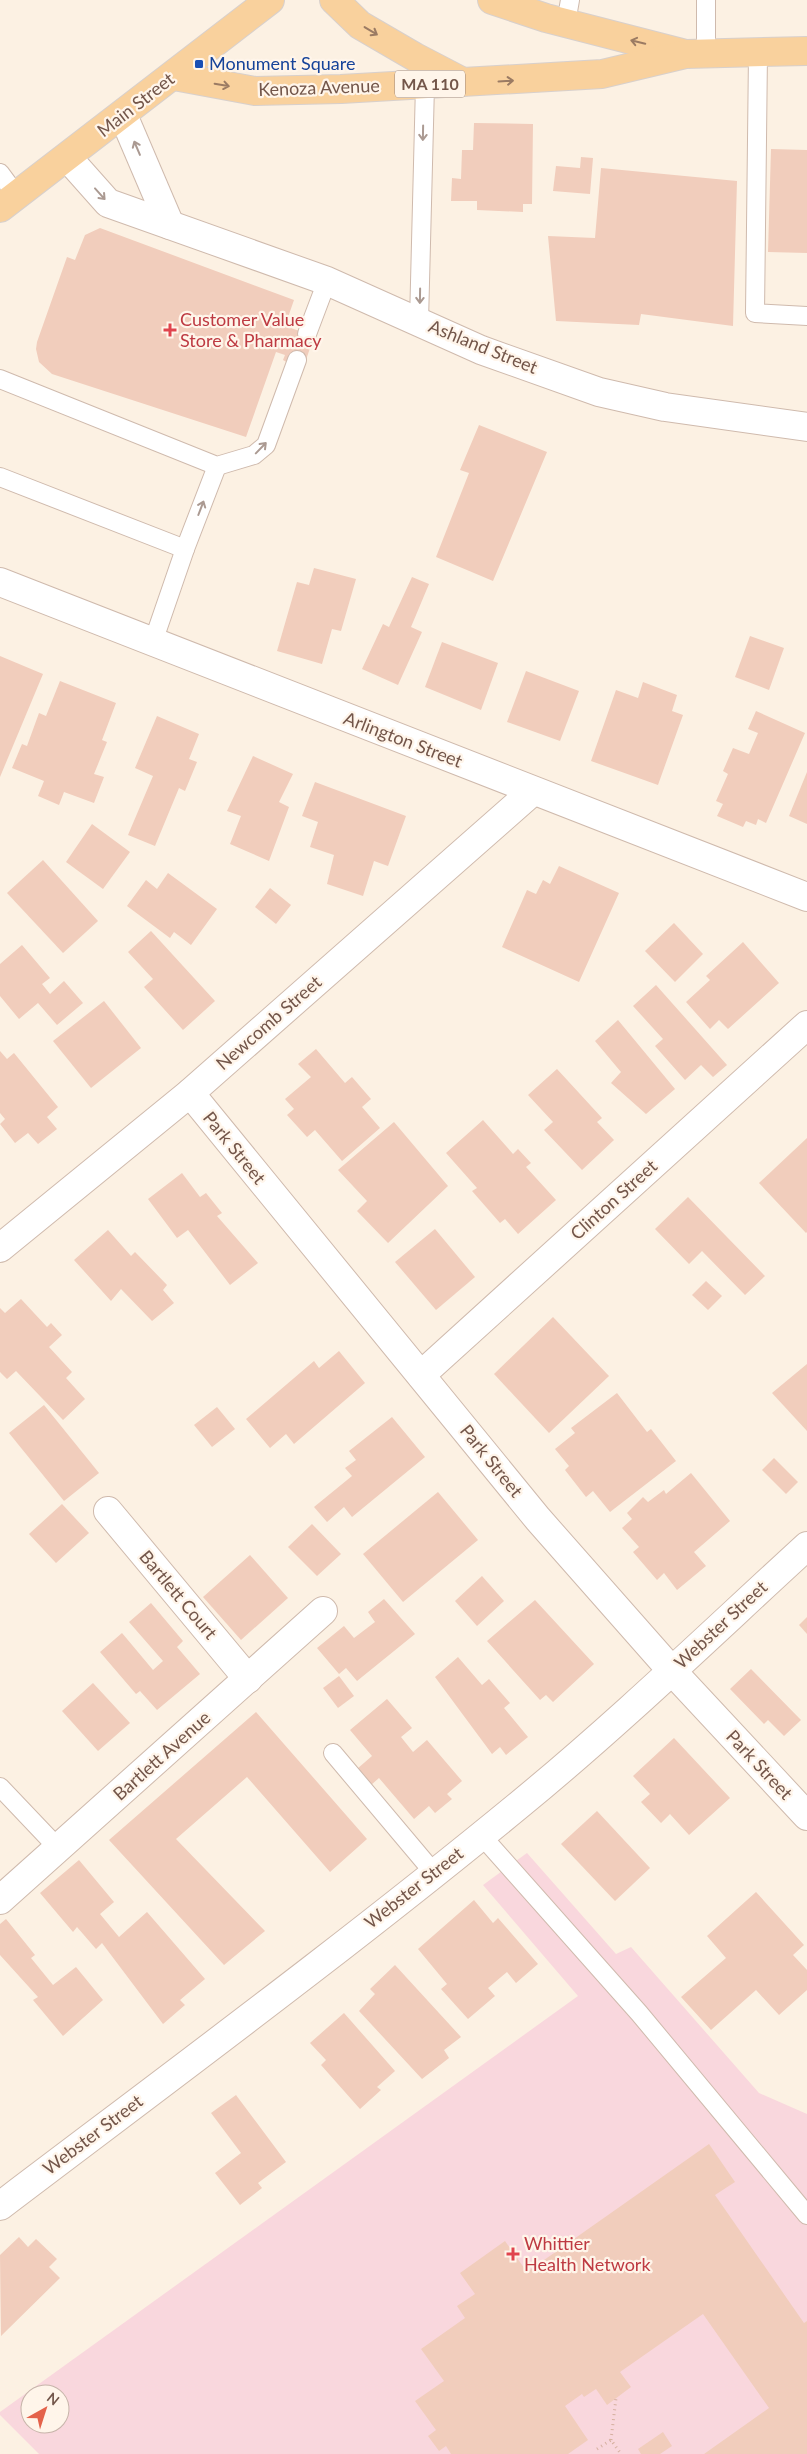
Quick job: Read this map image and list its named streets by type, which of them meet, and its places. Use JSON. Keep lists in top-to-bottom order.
{
  "streets": {
    "main road": ["MA 110", "Kenoza Avenue", "Main Street"],
    "street": [
      "Ashland Street",
      "Arlington Street",
      "Newcomb Street",
      "Park Street",
      "Clinton Street",
      "Bartlett Court",
      "Webster Street",
      "Bartlett Avenue"
    ]
  },
  "crossings": [
    ["Kenoza Avenue", "Main Street"],
    ["Main Street", "Ashland Street"],
    ["Arlington Street", "Newcomb Street"],
    ["Newcomb Street", "Park Street"],
    ["Park Street", "Clinton Street"],
    ["Park Street", "Webster Street"],
    ["Bartlett Court", "Bartlett Avenue"]
  ],
  "places": {
    "transit": ["Monument Square"],
    "health": ["Customer Value Store & Pharmacy", "Whittier Health Network"]
  },
  "north": "top right"
}
